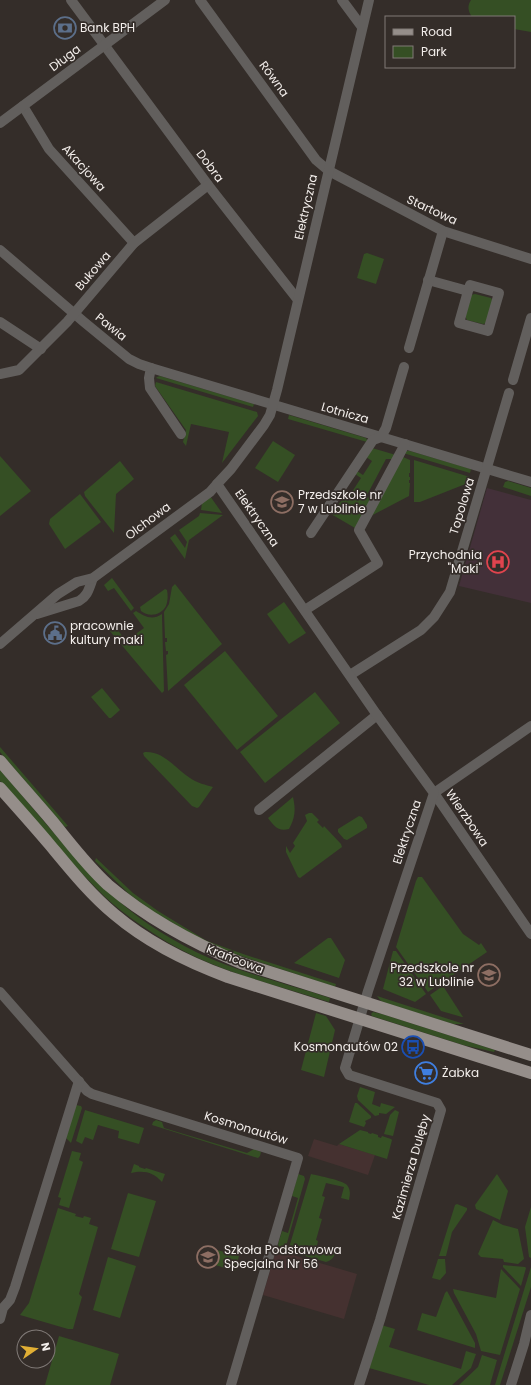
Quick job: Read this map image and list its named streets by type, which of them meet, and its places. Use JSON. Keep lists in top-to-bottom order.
{
  "streets": {
    "main road": ["Krańcowa"],
    "street": [
      "Długa",
      "Równa",
      "Dobra",
      "Akacjowa",
      "Elektryczna",
      "Startowa",
      "Bukowa",
      "Pawia",
      "Lotnicza",
      "Topolowa",
      "Olchowa",
      "Wierzbowa",
      "Kosmonautów",
      "Kazimierza Dulęby"
    ]
  },
  "crossings": [
    ["Długa", "Dobra"],
    ["Długa", "Akacjowa"],
    ["Równa", "Elektryczna"],
    ["Równa", "Startowa"],
    ["Dobra", "Elektryczna"],
    ["Dobra", "Bukowa"],
    ["Akacjowa", "Bukowa"],
    ["Elektryczna", "Startowa"],
    ["Elektryczna", "Lotnicza"],
    ["Elektryczna", "Topolowa"],
    ["Elektryczna", "Olchowa"],
    ["Elektryczna", "Wierzbowa"],
    ["Elektryczna", "Krańcowa"],
    ["Elektryczna", "Kazimierza Dulęby"],
    ["Bukowa", "Pawia"],
    ["Pawia", "Lotnicza"],
    ["Lotnicza", "Topolowa"],
    ["Krańcowa", "Kazimierza Dulęby"]
  ],
  "places": {
    "bank": ["Bank BPH"],
    "school or university": ["Przedszkole nr 7 w Lublinie", "Przedszkole nr 32 w Lublinie", "Szkoła Podstawowa Specjalna Nr 56"],
    "hospital": ["Przychodnia \"Maki\""],
    "public building": ["pracownie kultury maki"],
    "bus stop": ["Kosmonautów 02"],
    "supermarket": ["Żabka"]
  },
  "legend": ["Road", "Park"],
  "north": "right"
}
